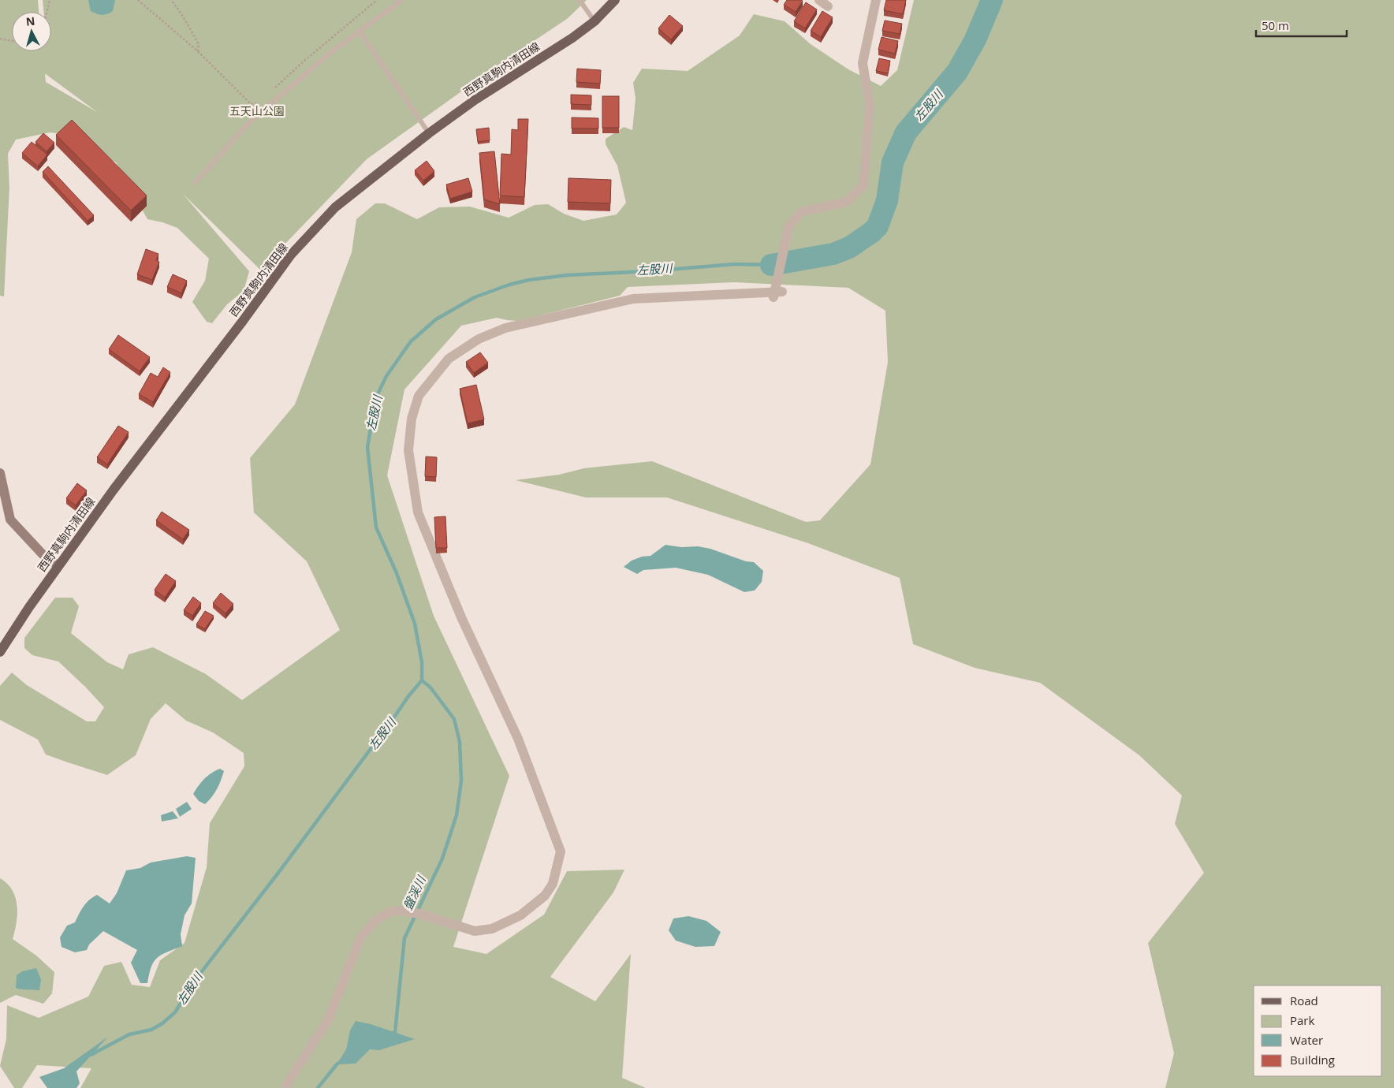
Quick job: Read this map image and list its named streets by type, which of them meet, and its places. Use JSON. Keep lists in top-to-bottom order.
{
  "streets": {
    "main road": ["西野真駒内清田線"]
  },
  "water": ["左股川", "盤渓川"],
  "parks": ["五天山公園"],
  "legend": [
    "Road",
    "Park",
    "Water",
    "Building"
  ],
  "scale_bar": "50 m",
  "north": "top"
}
